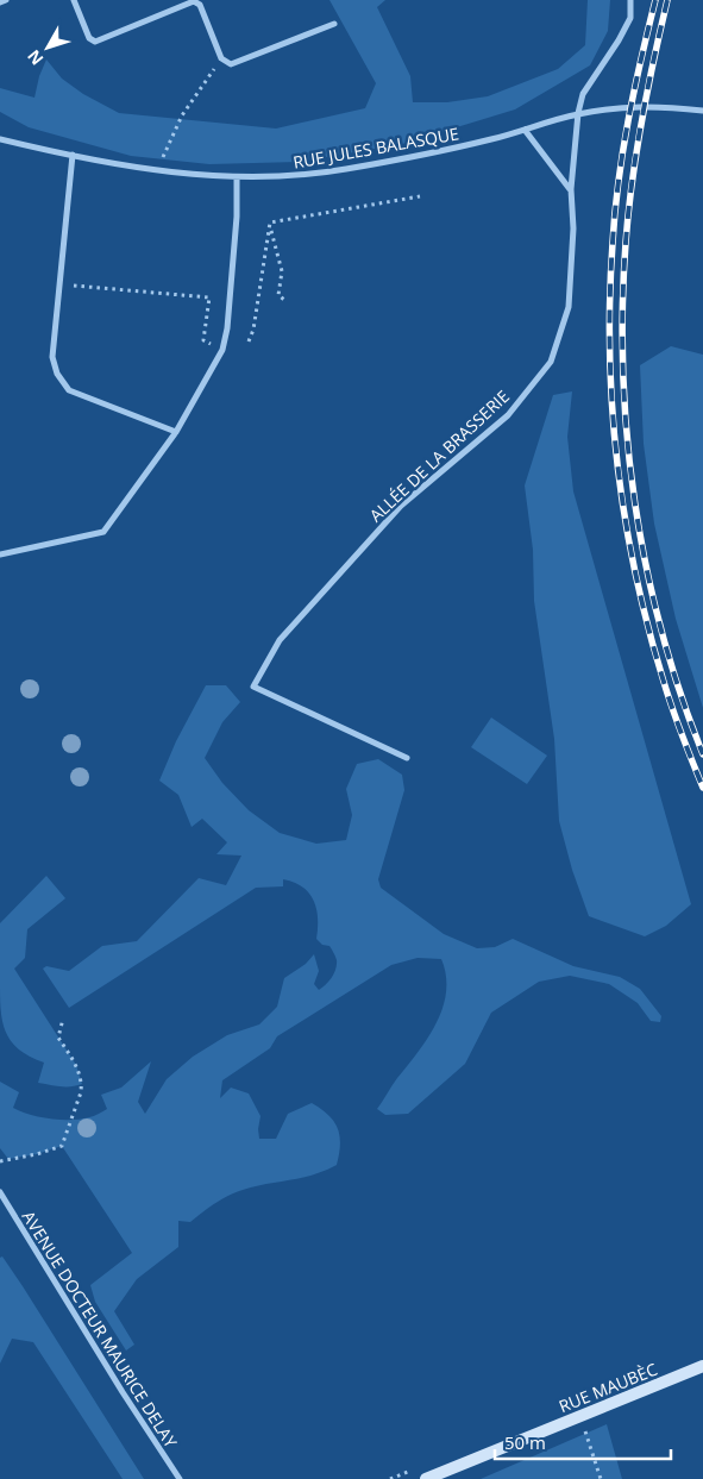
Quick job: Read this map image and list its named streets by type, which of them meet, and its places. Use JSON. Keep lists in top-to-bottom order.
{
  "streets": {
    "main road": ["RUE MAUBÈC"],
    "street": ["RUE JULES BALASQUE", "ALLÉE DE LA BRASSERIE", "AVENUE DOCTEUR MAURICE DELAY"]
  },
  "crossings": [
    ["RUE JULES BALASQUE", "ALLÉE DE LA BRASSERIE"]
  ],
  "scale_bar": "50 m",
  "north": "bottom left"
}
